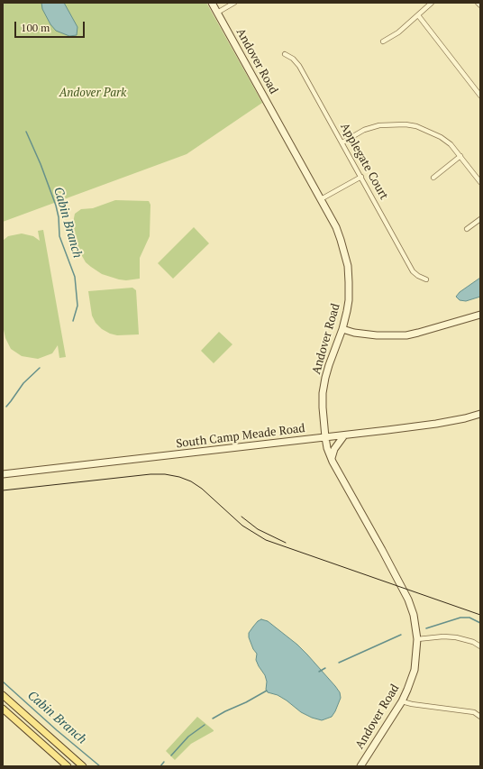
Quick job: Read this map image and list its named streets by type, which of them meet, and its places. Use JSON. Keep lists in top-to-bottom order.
{
  "streets": {
    "main road": ["Andover Road", "South Camp Meade Road"],
    "street": ["Applegate Court"]
  },
  "crossings": [
    ["Andover Road", "South Camp Meade Road"]
  ],
  "water": ["Cabin Branch"],
  "parks": ["Andover Park"],
  "scale_bar": "100 m"
}
